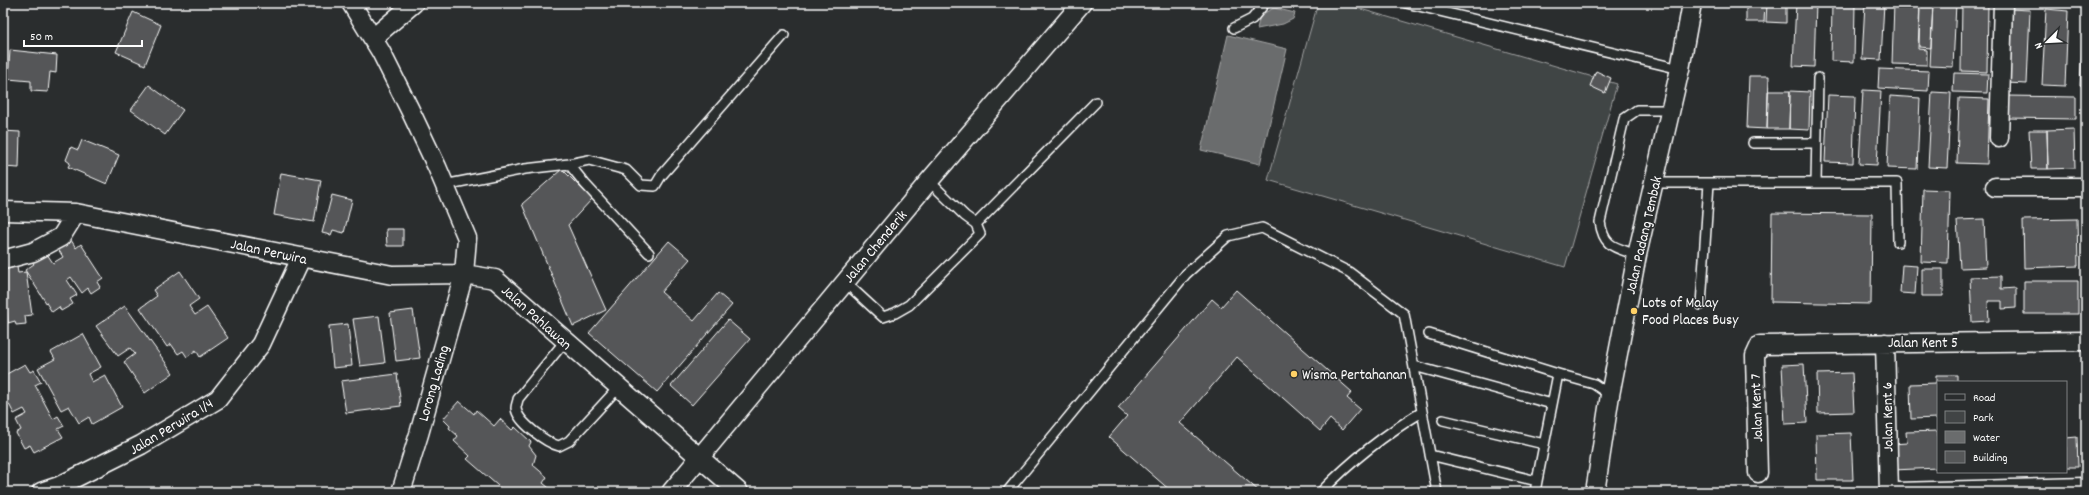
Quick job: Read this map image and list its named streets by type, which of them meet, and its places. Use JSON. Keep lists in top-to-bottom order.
{
  "streets": {
    "street": [
      "Jalan Padang Tembak",
      "Jalan Chenderik",
      "Jalan Perwira",
      "Jalan Pahlawan",
      "Jalan Kent 5",
      "Lorong Lading",
      "Jalan Kent 7",
      "Jalan Kent 6",
      "Jalan Perwira 1/4"
    ]
  },
  "crossings": [
    ["Jalan Chenderik", "Jalan Pahlawan"],
    ["Jalan Perwira", "Jalan Pahlawan"],
    ["Jalan Perwira", "Lorong Lading"],
    ["Jalan Perwira", "Jalan Perwira 1/4"],
    ["Jalan Pahlawan", "Lorong Lading"],
    ["Jalan Kent 5", "Jalan Kent 7"],
    ["Jalan Kent 5", "Jalan Kent 6"]
  ],
  "places": ["Lots of Malay Food Places Busy", "Wisma Pertahanan"],
  "legend": [
    "Road",
    "Park",
    "Water",
    "Building"
  ],
  "scale_bar": "50 m",
  "north": "bottom left"
}
